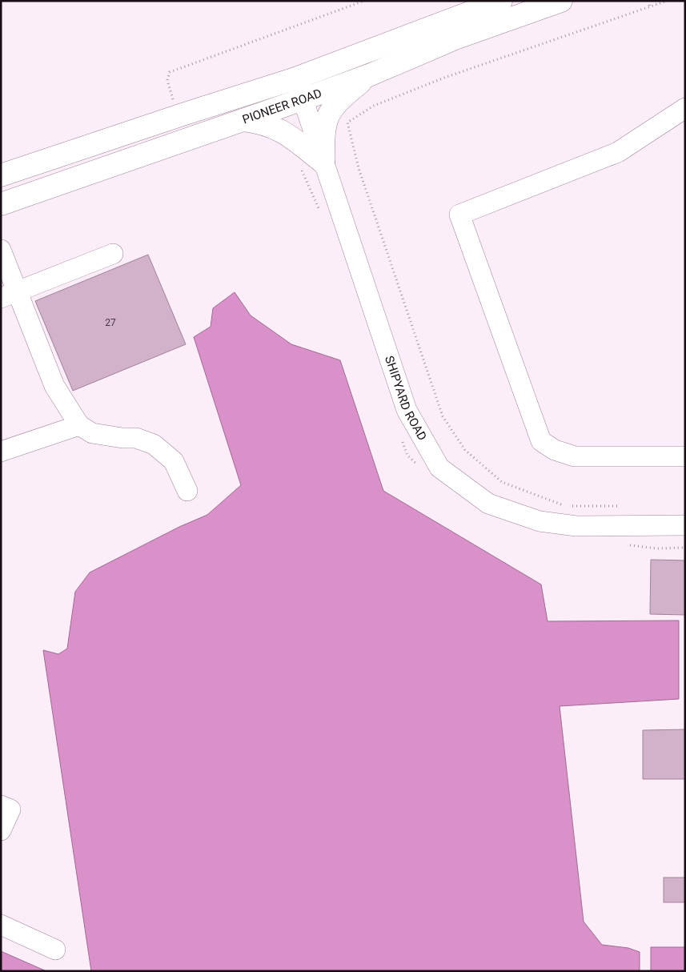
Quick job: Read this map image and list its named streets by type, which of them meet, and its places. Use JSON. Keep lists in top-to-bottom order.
{
  "streets": {
    "main road": ["PIONEER ROAD"],
    "street": ["SHIPYARD ROAD"]
  },
  "crossings": [
    ["PIONEER ROAD", "SHIPYARD ROAD"]
  ],
  "house_numbers": ["27"]
}
